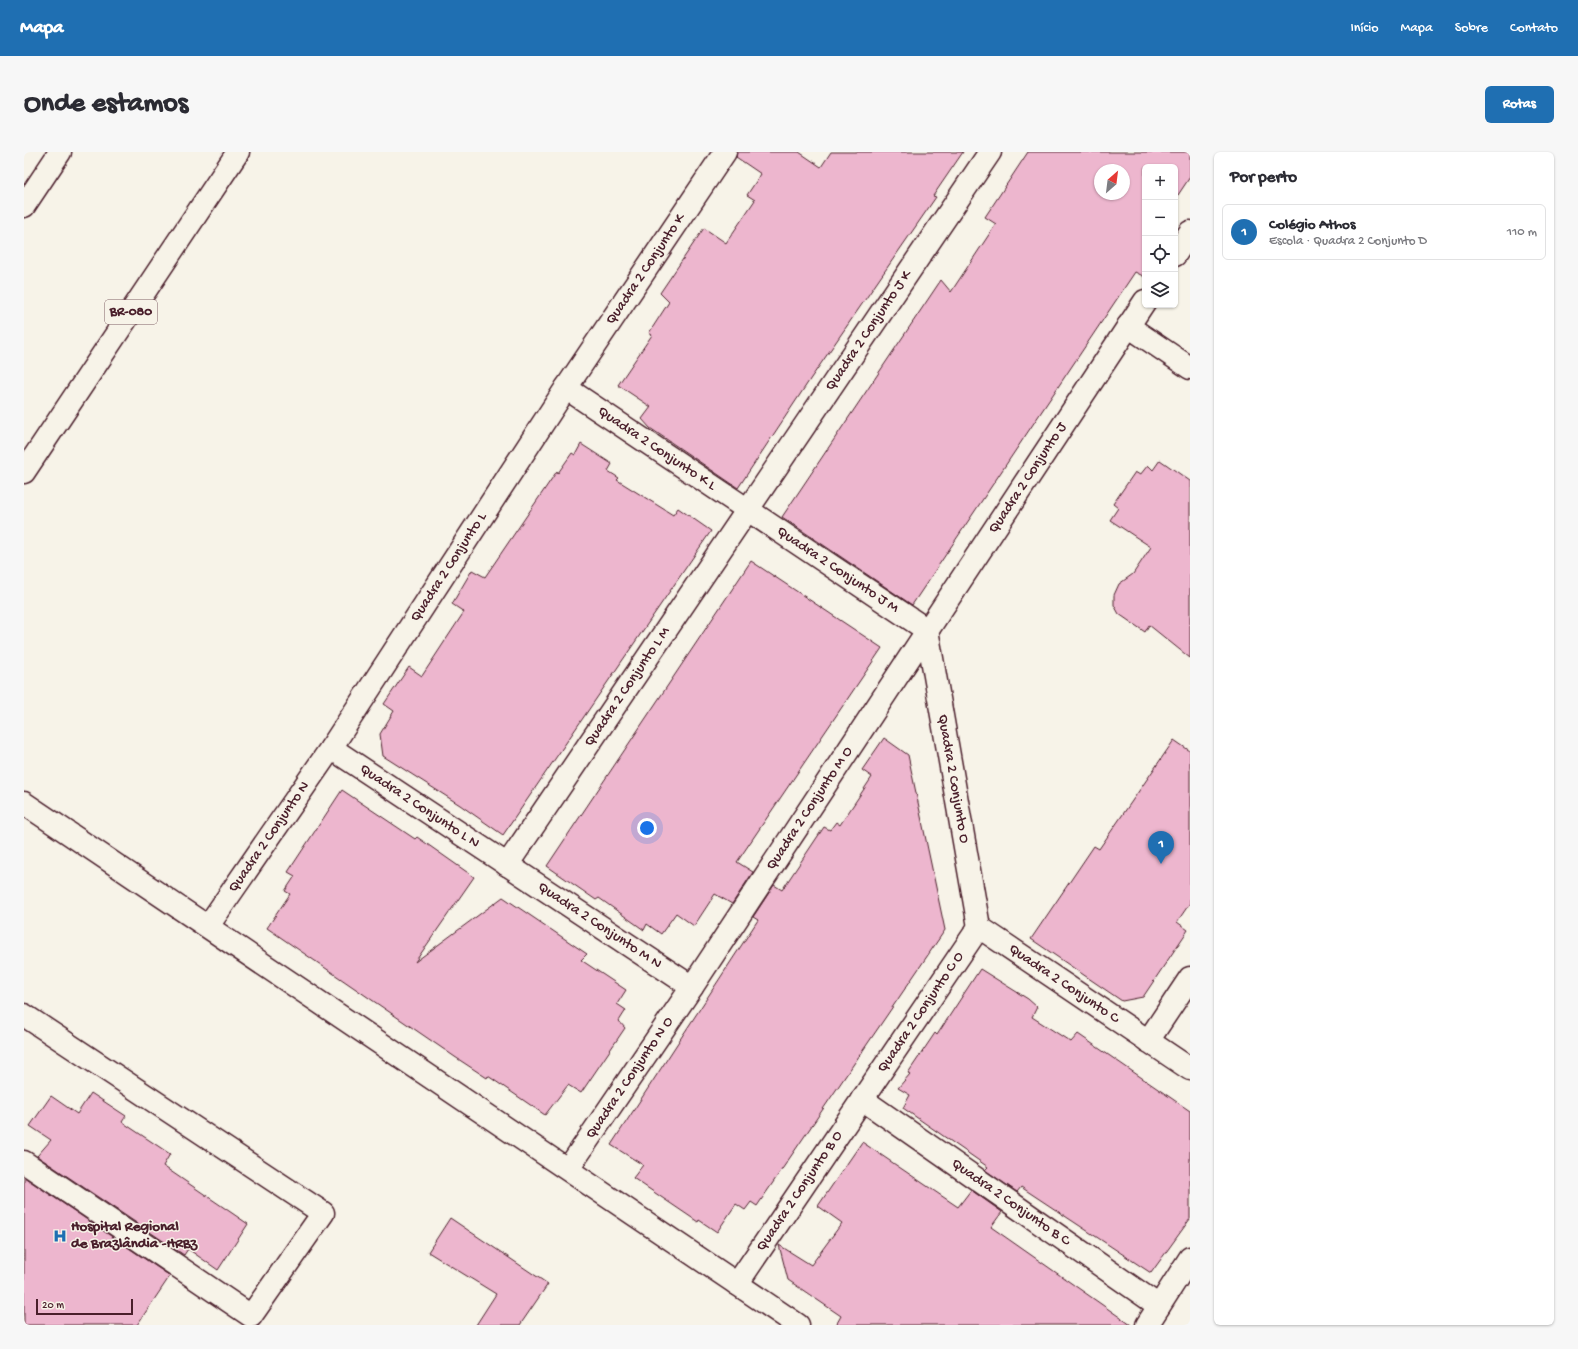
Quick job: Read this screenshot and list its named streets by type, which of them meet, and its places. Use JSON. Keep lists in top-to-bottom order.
{
  "streets": {
    "main road": [
      "Quadra 2 Conjunto K",
      "BR-080",
      "Quadra 2 Conjunto J K",
      "Quadra 2 Conjunto K L",
      "Quadra 2 Conjunto J",
      "Quadra 2 Conjunto L",
      "Quadra 2 Conjunto J M",
      "Quadra 2 Conjunto L M",
      "Quadra 2 Conjunto O",
      "Quadra 2 Conjunto L N",
      "Quadra 2 Conjunto M O",
      "Quadra 2 Conjunto N",
      "Quadra 2 Conjunto M N",
      "Quadra 2 Conjunto C",
      "Quadra 2 Conjunto C O",
      "Quadra 2 Conjunto N O",
      "Quadra 2 Conjunto B O",
      "Quadra 2 Conjunto B C"
    ]
  },
  "crossings": [
    ["Quadra 2 Conjunto K", "Quadra 2 Conjunto K L"],
    ["Quadra 2 Conjunto K", "Quadra 2 Conjunto L"],
    ["Quadra 2 Conjunto J K", "Quadra 2 Conjunto K L"],
    ["Quadra 2 Conjunto J K", "Quadra 2 Conjunto J M"],
    ["Quadra 2 Conjunto J K", "Quadra 2 Conjunto L M"],
    ["Quadra 2 Conjunto K L", "Quadra 2 Conjunto L"],
    ["Quadra 2 Conjunto K L", "Quadra 2 Conjunto J M"],
    ["Quadra 2 Conjunto K L", "Quadra 2 Conjunto L M"],
    ["Quadra 2 Conjunto J", "Quadra 2 Conjunto J M"],
    ["Quadra 2 Conjunto J", "Quadra 2 Conjunto O"],
    ["Quadra 2 Conjunto J", "Quadra 2 Conjunto M O"],
    ["Quadra 2 Conjunto L", "Quadra 2 Conjunto L N"],
    ["Quadra 2 Conjunto L", "Quadra 2 Conjunto N"],
    ["Quadra 2 Conjunto J M", "Quadra 2 Conjunto L M"],
    ["Quadra 2 Conjunto J M", "Quadra 2 Conjunto O"],
    ["Quadra 2 Conjunto J M", "Quadra 2 Conjunto M O"],
    ["Quadra 2 Conjunto L M", "Quadra 2 Conjunto L N"],
    ["Quadra 2 Conjunto L M", "Quadra 2 Conjunto M N"],
    ["Quadra 2 Conjunto O", "Quadra 2 Conjunto M O"],
    ["Quadra 2 Conjunto O", "Quadra 2 Conjunto C"],
    ["Quadra 2 Conjunto O", "Quadra 2 Conjunto C O"],
    ["Quadra 2 Conjunto L N", "Quadra 2 Conjunto N"],
    ["Quadra 2 Conjunto L N", "Quadra 2 Conjunto M N"],
    ["Quadra 2 Conjunto M O", "Quadra 2 Conjunto M N"],
    ["Quadra 2 Conjunto M O", "Quadra 2 Conjunto N O"],
    ["Quadra 2 Conjunto M N", "Quadra 2 Conjunto N O"],
    ["Quadra 2 Conjunto C", "Quadra 2 Conjunto C O"],
    ["Quadra 2 Conjunto C O", "Quadra 2 Conjunto B O"],
    ["Quadra 2 Conjunto C O", "Quadra 2 Conjunto B C"],
    ["Quadra 2 Conjunto B O", "Quadra 2 Conjunto B C"]
  ],
  "places": {
    "hospital": ["Hospital Regional de Brazlândia -HRBz"]
  },
  "scale_bar": "20 m",
  "north": "top right",
  "page": {
    "header": "Mapa",
    "nav": [
      "Início",
      "Mapa",
      "Sobre",
      "Contato"
    ],
    "buttons": "Rotas",
    "title": "Onde estamos",
    "heading": "Por perto",
    "map_buttons": ["+", "−"],
    "list": [
      {
        "mark": "1",
        "name": "Colégio Athos",
        "note": "Escola · Quadra 2 Conjunto D",
        "value": "110 m"
      }
    ],
    "pins": "1",
    "scale": "20 m"
  }
}
